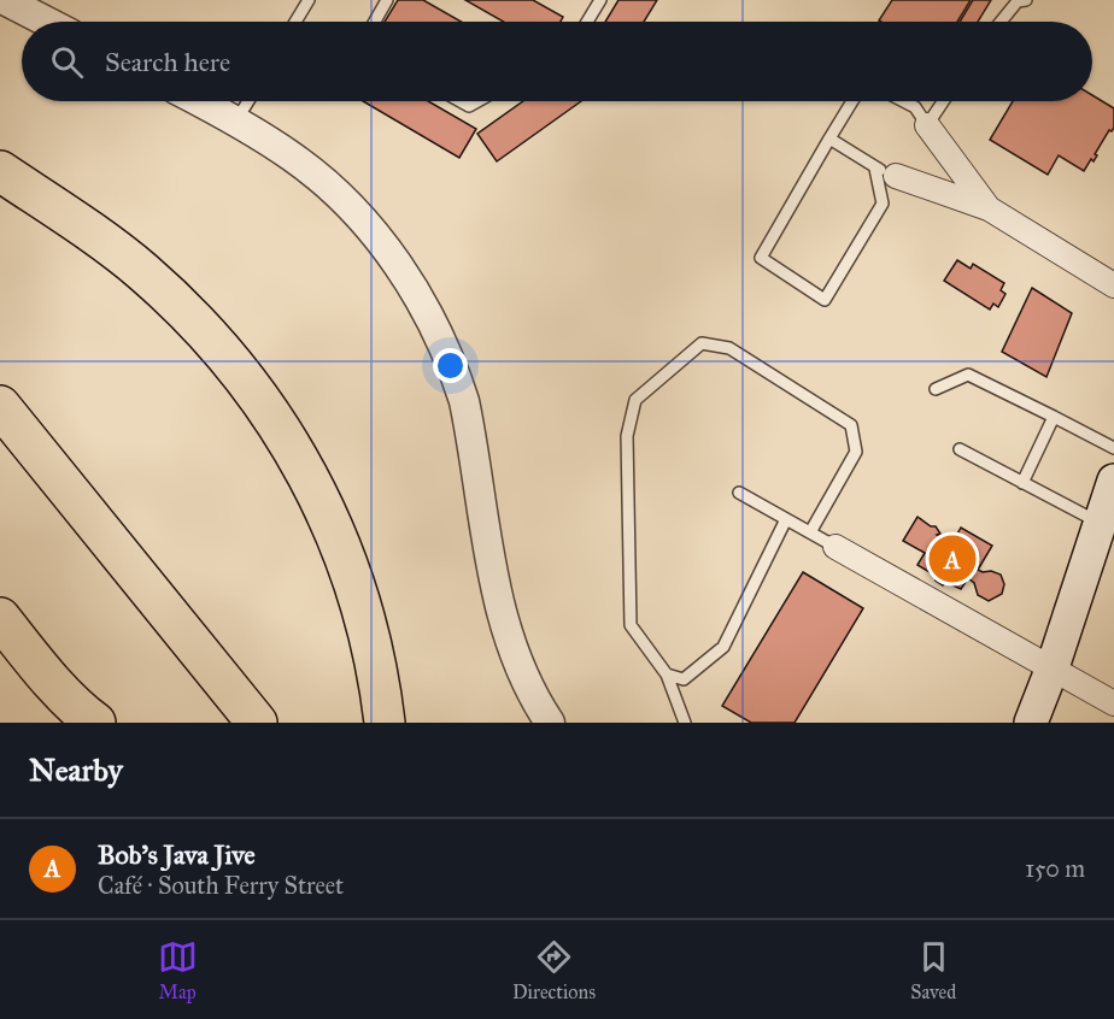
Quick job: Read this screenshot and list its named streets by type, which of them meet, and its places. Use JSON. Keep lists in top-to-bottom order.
{
  "page": {
    "search": "Search here",
    "pins": "A",
    "heading": "Nearby",
    "list": [
      {
        "mark": "A",
        "name": "Bob's Java Jive",
        "note": "Café · South Ferry Street",
        "value": "150 m"
      }
    ],
    "nav": ["Map", "Directions", "Saved"]
  }
}
